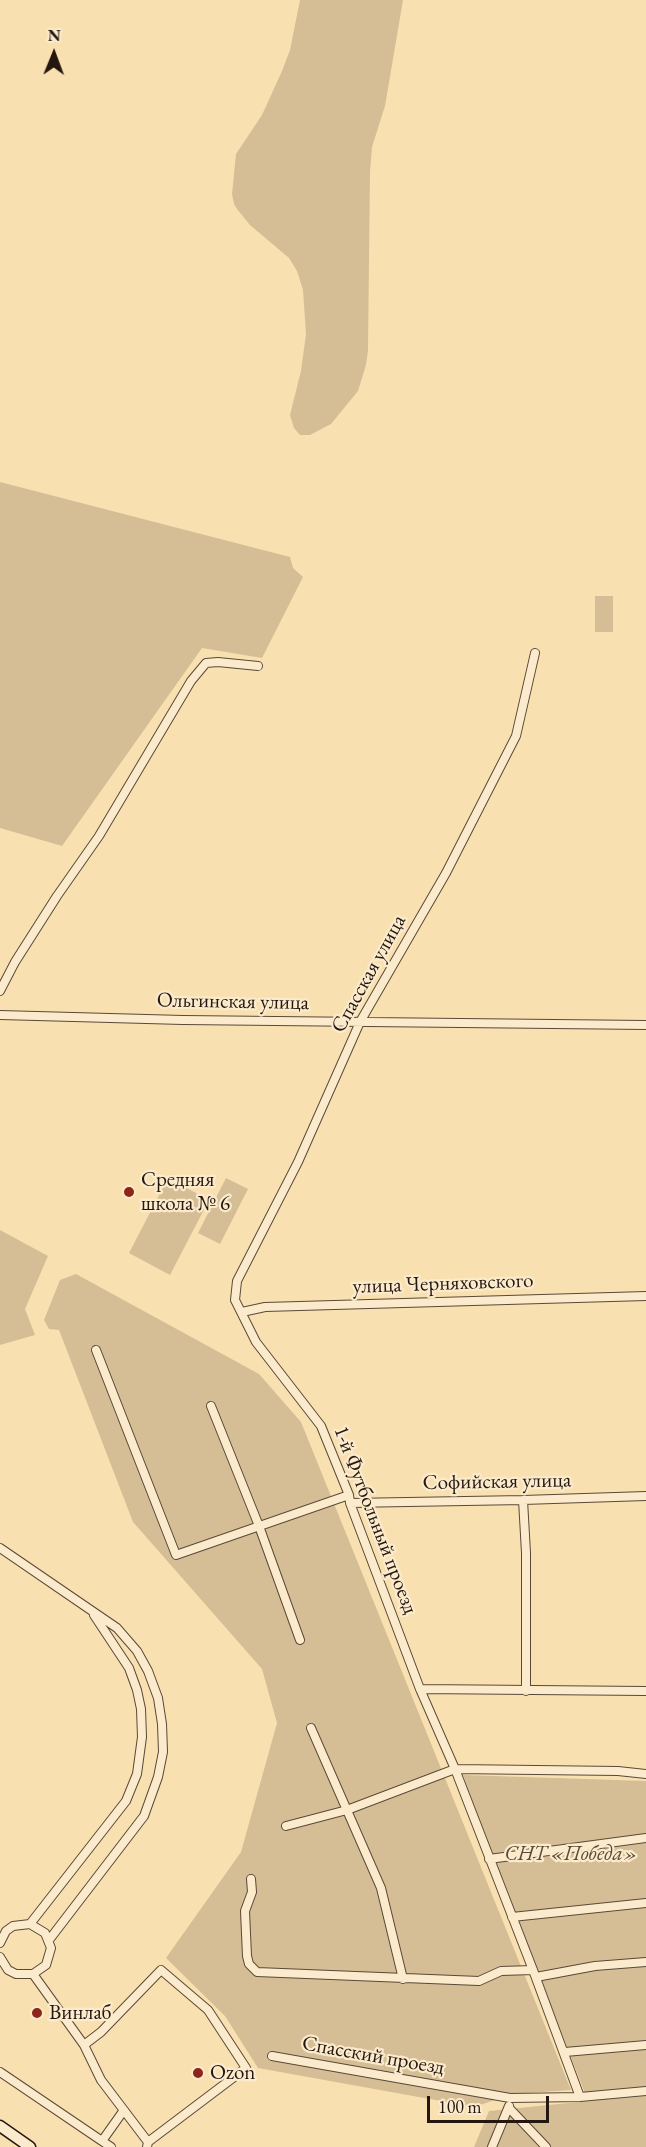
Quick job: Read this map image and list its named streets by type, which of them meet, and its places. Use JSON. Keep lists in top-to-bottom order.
{
  "streets": {
    "street": [
      "Спасская улица",
      "Ольгинская улица",
      "улица Черняховского",
      "Софийская улица",
      "1-й Футбольный проезд",
      "Спасский проезд"
    ]
  },
  "crossings": [
    ["Спасская улица", "Ольгинская улица"],
    ["Спасская улица", "улица Черняховского"],
    ["Спасская улица", "1-й Футбольный проезд"],
    ["улица Черняховского", "1-й Футбольный проезд"],
    ["Софийская улица", "1-й Футбольный проезд"],
    ["1-й Футбольный проезд", "Спасский проезд"]
  ],
  "parks": ["СНТ «Победа»"],
  "places": ["Средняя школа № 6", "Винлаб", "Ozon"],
  "scale_bar": "100 m",
  "north": "top"
}
